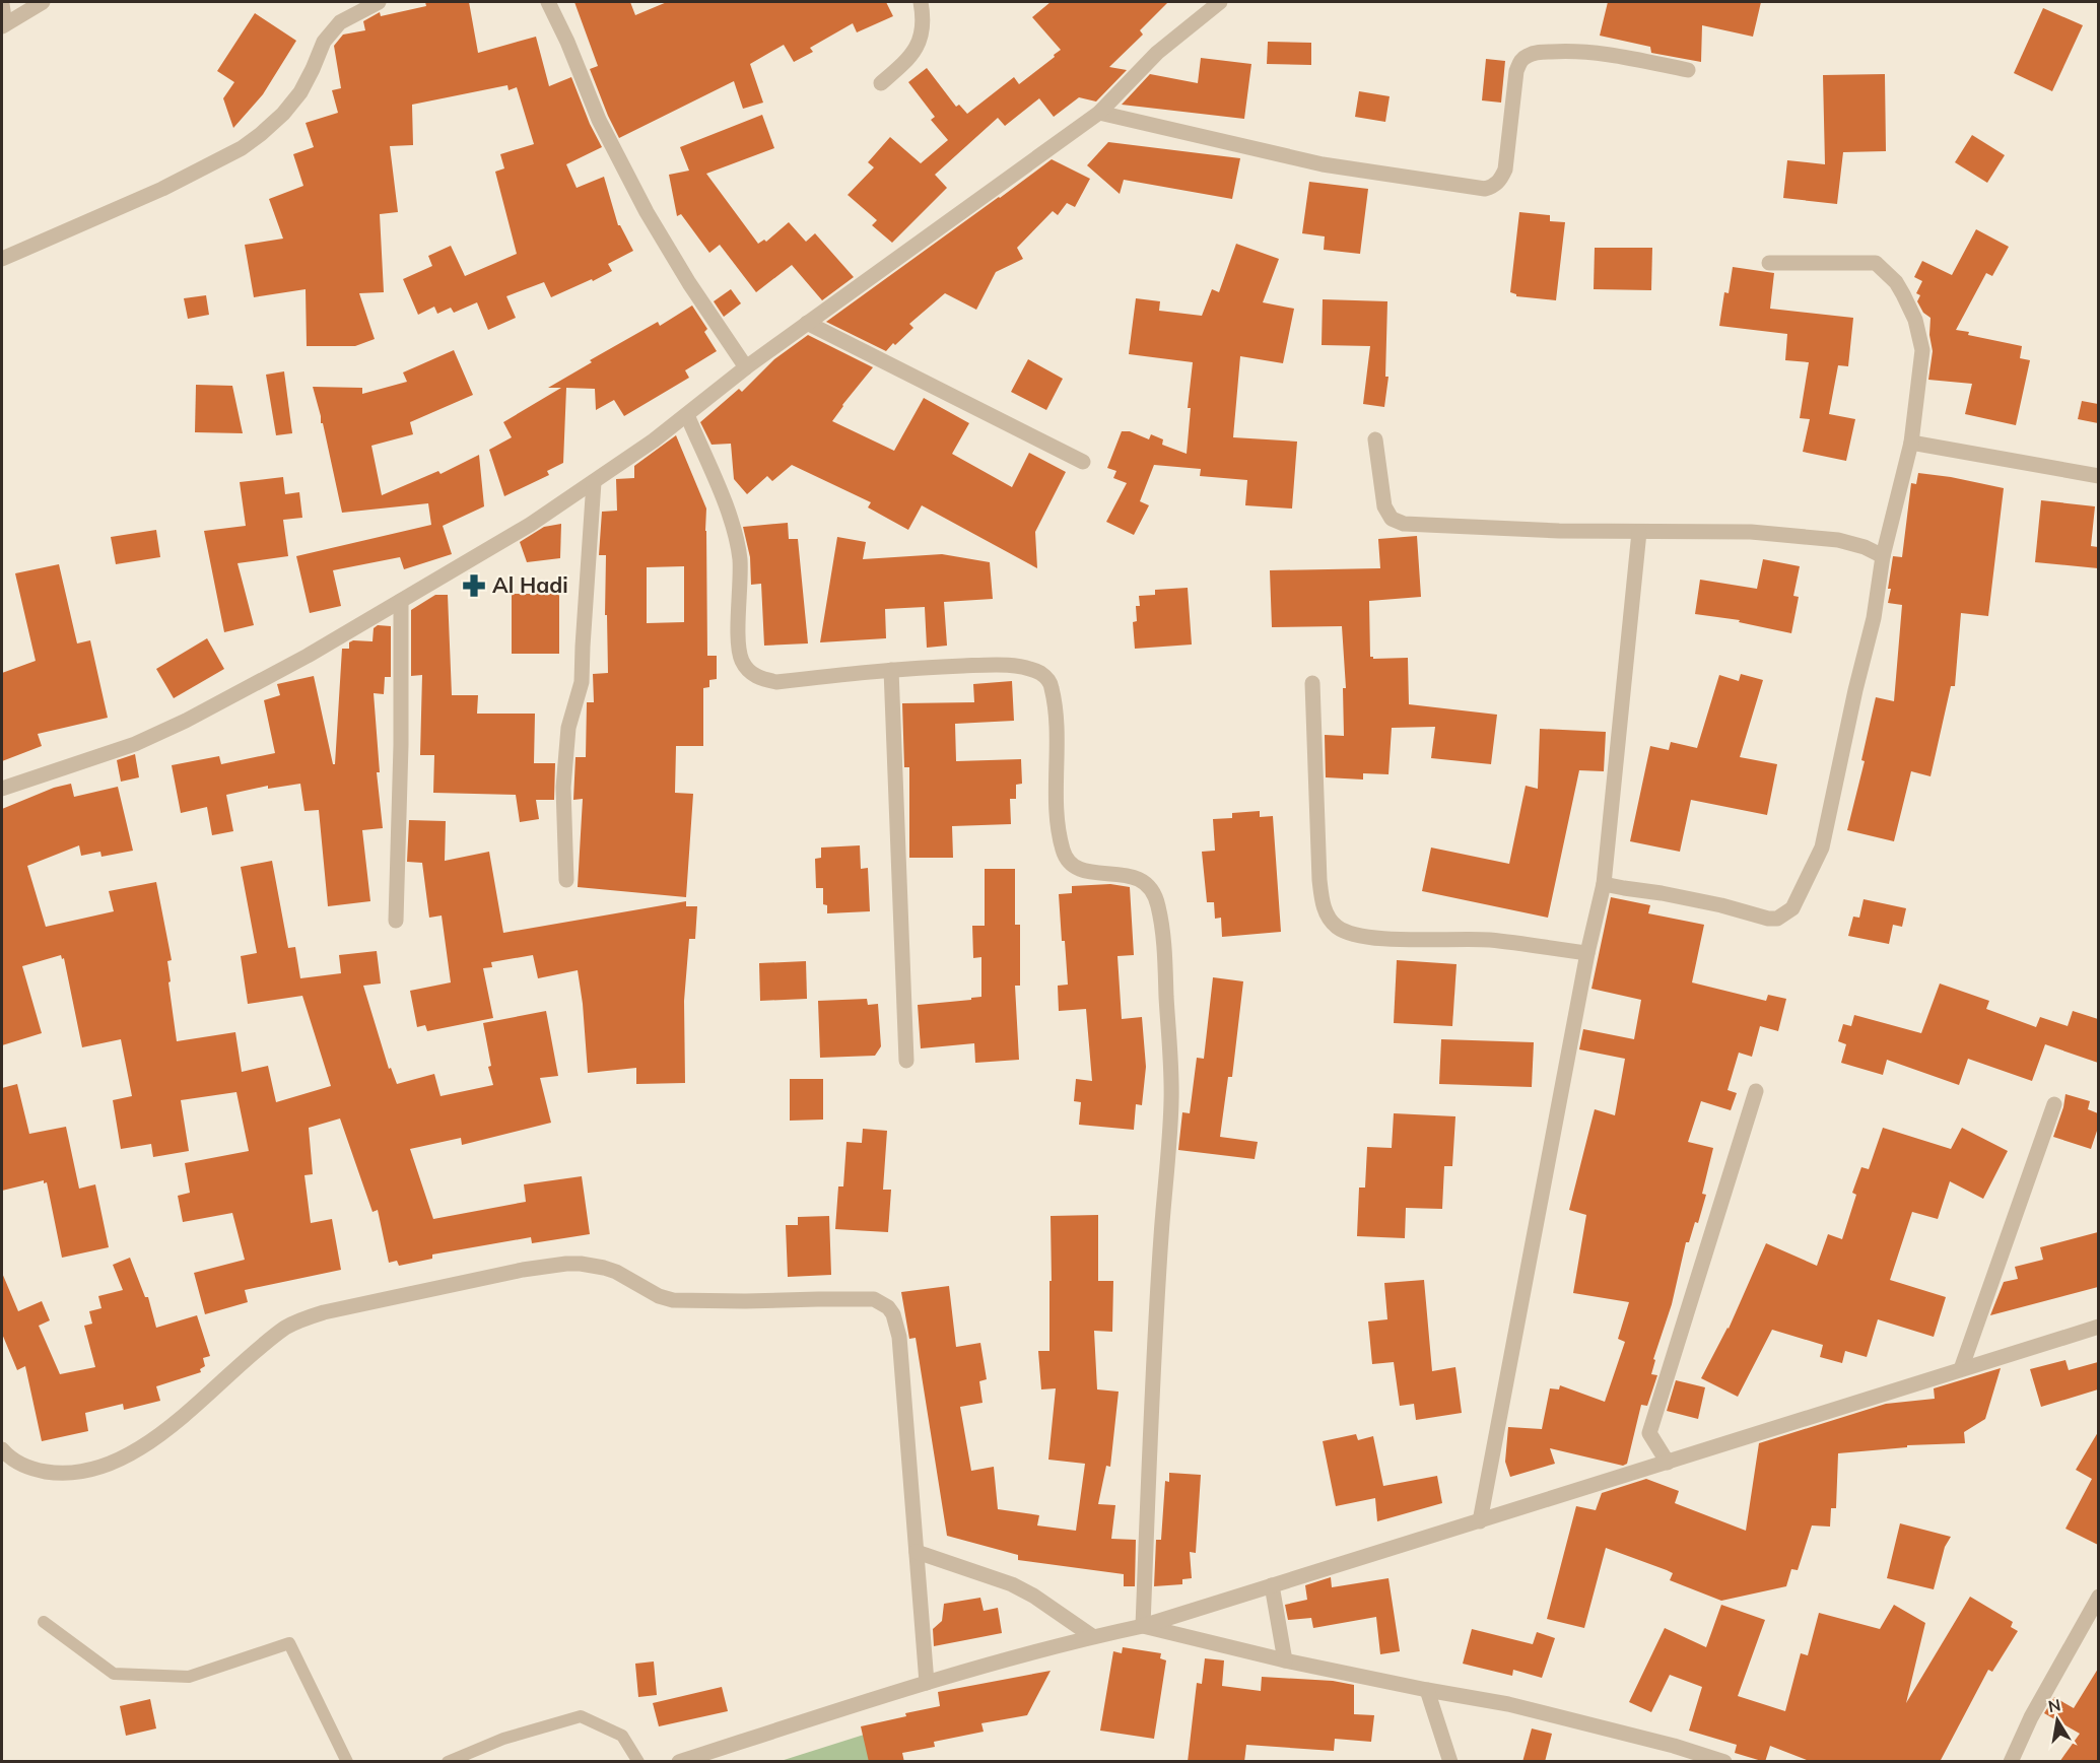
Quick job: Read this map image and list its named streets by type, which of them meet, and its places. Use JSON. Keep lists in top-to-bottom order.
{
  "places": {
    "pharmacy": ["Al Hadi"]
  },
  "north": "top"
}
